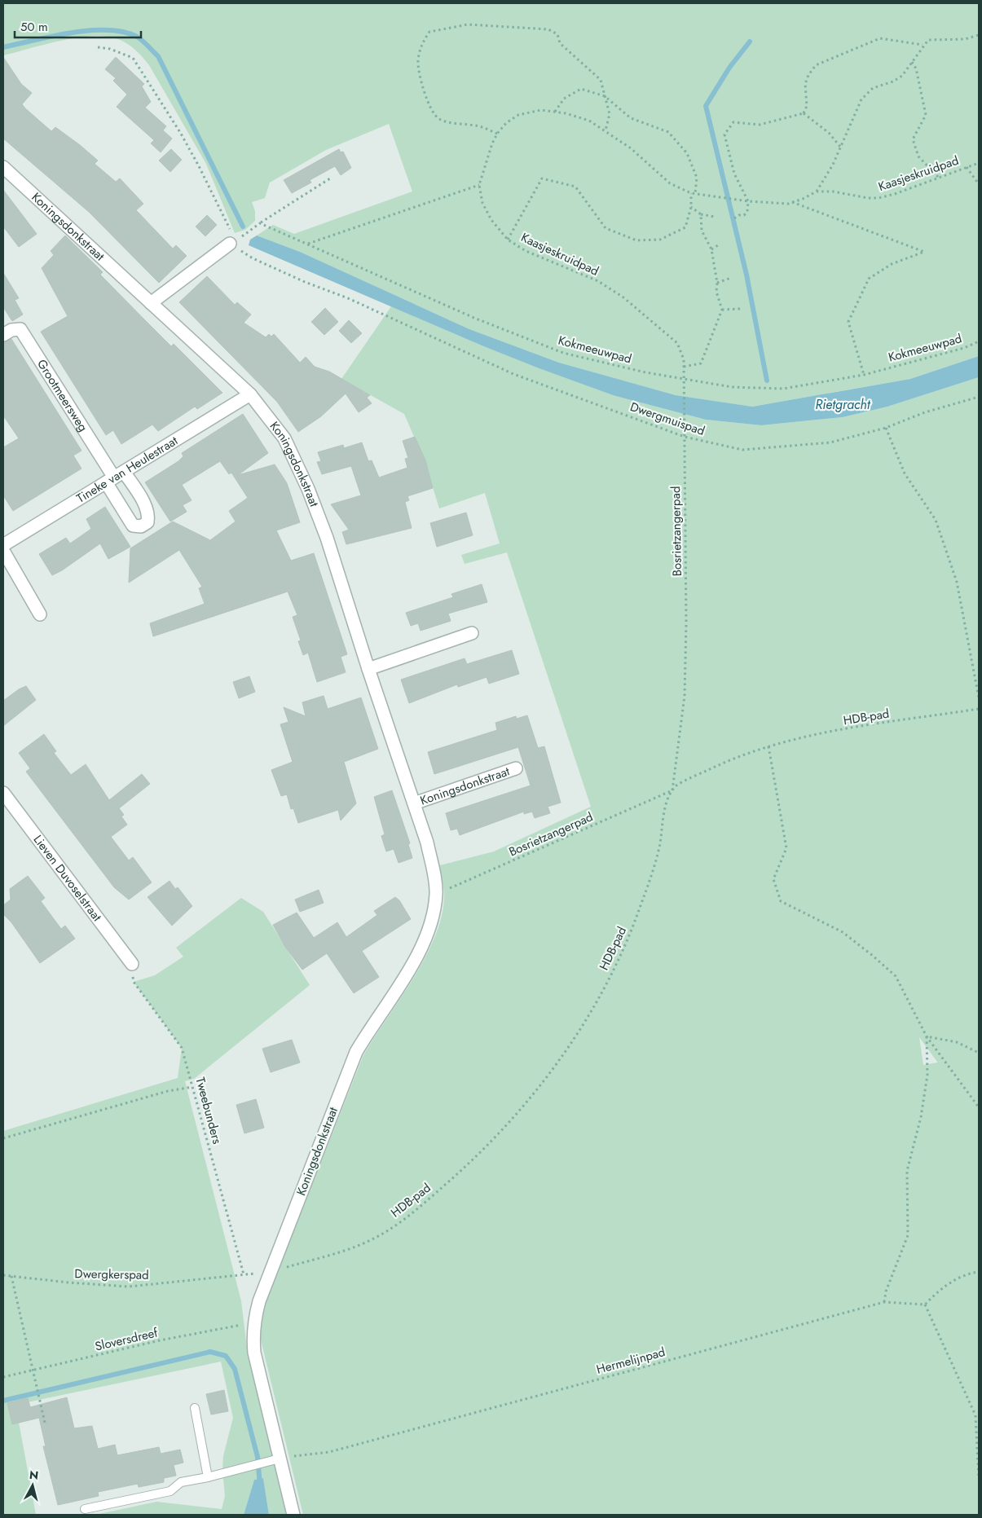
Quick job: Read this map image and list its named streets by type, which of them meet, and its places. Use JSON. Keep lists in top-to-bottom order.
{
  "streets": {
    "street": [
      "Koningsdonkstraat",
      "Grootmeersweg",
      "Tineke van Heulestraat",
      "Lieven Duvoselstraat"
    ],
    "path": [
      "Kaasjeskruidpad",
      "Kokmeeuwpad",
      "Dwergmuispad",
      "Bosrietzangerpad",
      "HDB-pad",
      "Tweebunders",
      "Dwergkerspad",
      "Sloversdreef",
      "Hermelijnpad"
    ]
  },
  "crossings": [
    ["Kaasjeskruidpad", "Kokmeeuwpad"],
    ["Kaasjeskruidpad", "Bosrietzangerpad"],
    ["Koningsdonkstraat", "Tineke van Heulestraat"],
    ["Koningsdonkstraat", "Bosrietzangerpad"],
    ["Koningsdonkstraat", "HDB-pad"],
    ["Koningsdonkstraat", "Sloversdreef"],
    ["Koningsdonkstraat", "Hermelijnpad"],
    ["Grootmeersweg", "Tineke van Heulestraat"],
    ["Dwergmuispad", "Bosrietzangerpad"],
    ["Bosrietzangerpad", "HDB-pad"],
    ["Lieven Duvoselstraat", "Tweebunders"],
    ["Tweebunders", "Dwergkerspad"]
  ],
  "water": ["Rietgracht"],
  "scale_bar": "50 m",
  "north": "top"
}
